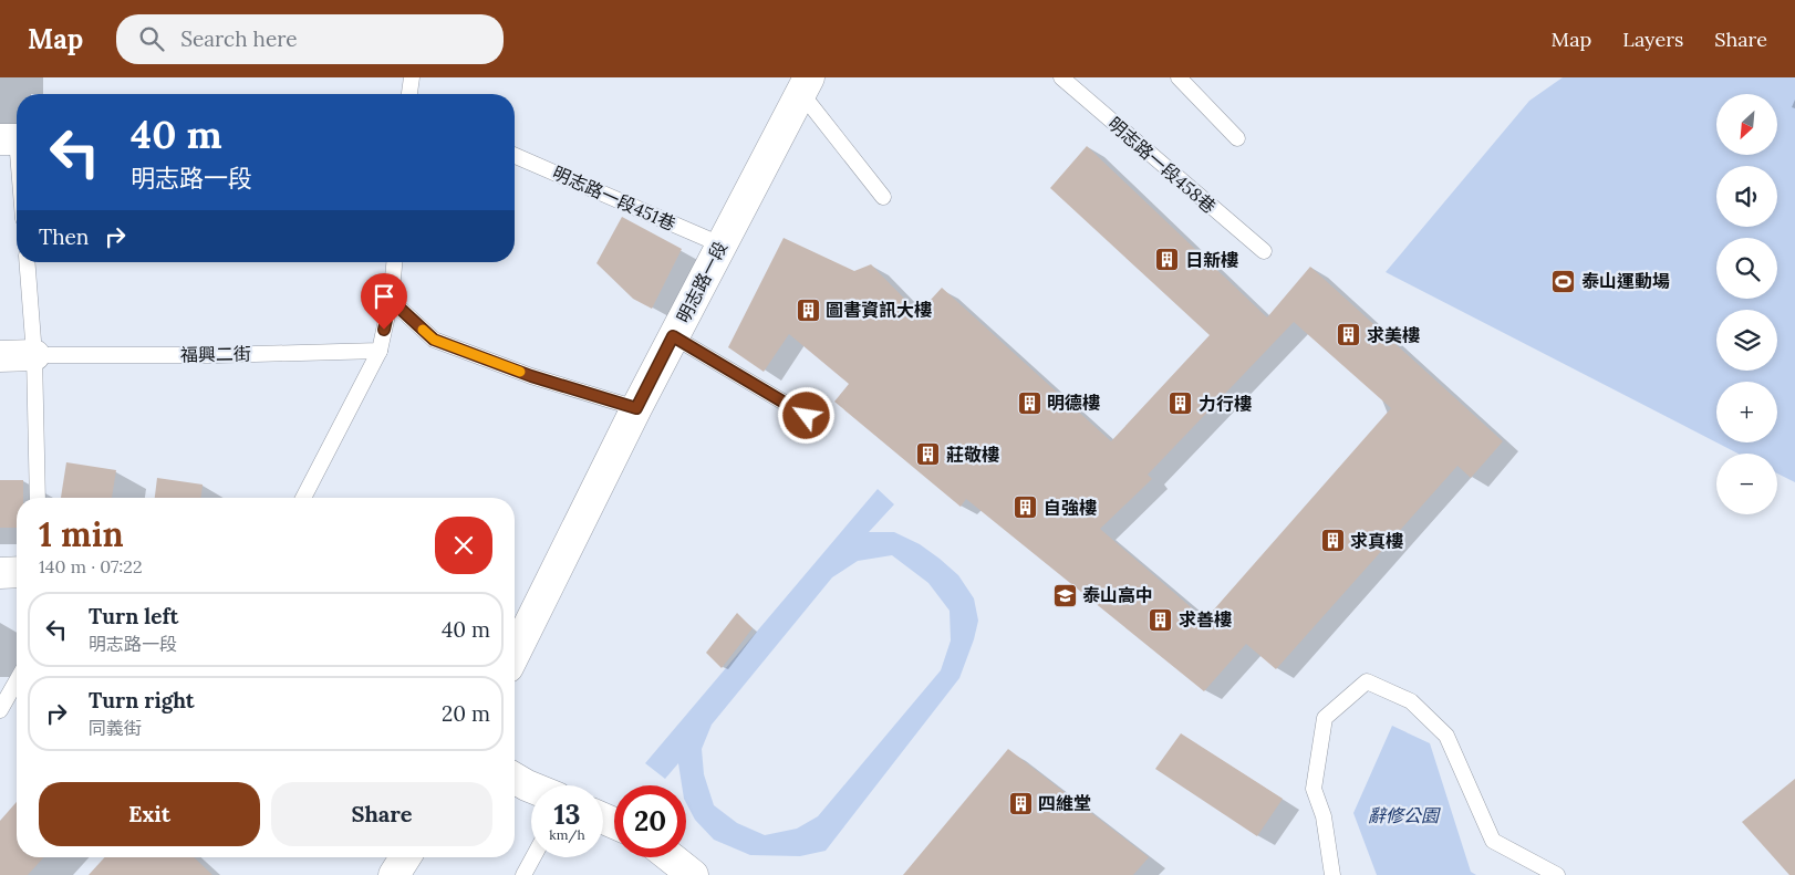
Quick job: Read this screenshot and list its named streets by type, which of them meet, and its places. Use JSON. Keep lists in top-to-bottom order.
{
  "streets": {
    "main road": ["明志路一段", "福興二街"],
    "lane": ["明志路一段458巷", "明志路一段451巷"]
  },
  "crossings": [
    ["明志路一段451巷", "明志路一段"]
  ],
  "parks": ["辭修公園"],
  "places": {
    "building": [
      "日新樓",
      "圖書資訊大樓",
      "求美樓",
      "明德樓",
      "力行樓",
      "莊敬樓",
      "自強樓",
      "求真樓",
      "求善樓",
      "四維堂"
    ],
    "sports": ["泰山運動場"],
    "school or university": ["泰山高中"]
  },
  "north": "bottom left",
  "page": {
    "header": "Map",
    "search": "Search here",
    "nav": ["Map", "Layers", "Share"],
    "map_buttons": ["+", "−"],
    "turn": ["40 m", "明志路一段"],
    "then": "Then",
    "heading": ["1 min", "140 m · 07:22"],
    "list": [
      {
        "name": "Turn left",
        "note": "明志路一段",
        "value": "40 m"
      },
      {
        "name": "Turn right",
        "note": "同義街",
        "value": "20 m"
      }
    ],
    "buttons": ["Exit", "Share"],
    "speed": "13 km/h",
    "limit": "20"
  }
}
